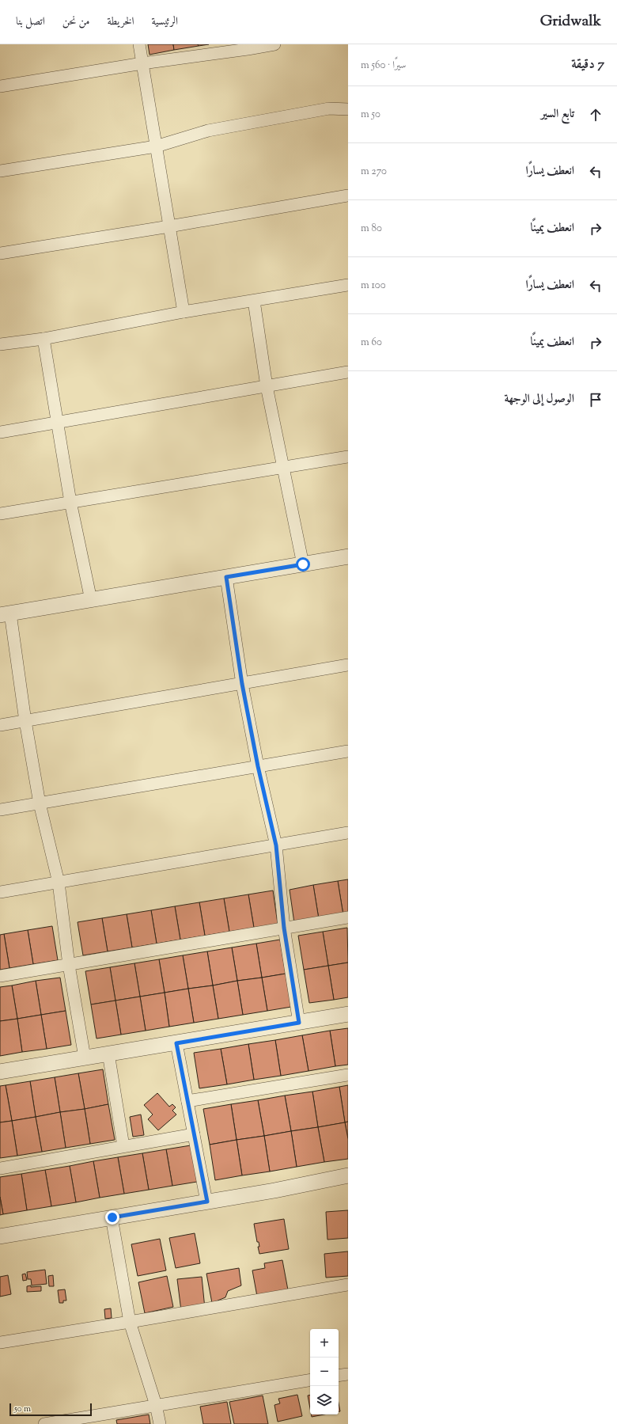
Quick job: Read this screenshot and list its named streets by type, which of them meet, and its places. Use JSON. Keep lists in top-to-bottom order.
{
  "scale_bar": "50 m",
  "page": {
    "header": "Gridwalk",
    "nav": [
      "الرئيسية",
      "الخريطة",
      "من نحن",
      "اتصل بنا"
    ],
    "heading": ["7 دقيقة", "سيرًا · 560 m"],
    "list": [
      ["تابع السير", "50 m"],
      ["انعطف يسارًا", "270 m"],
      ["انعطف يمينًا", "80 m"],
      ["انعطف يسارًا", "100 m"],
      ["انعطف يمينًا", "60 m"],
      "الوصول إلى الوجهة"
    ],
    "map_buttons": ["+", "−"],
    "scale": "50 m"
  }
}
